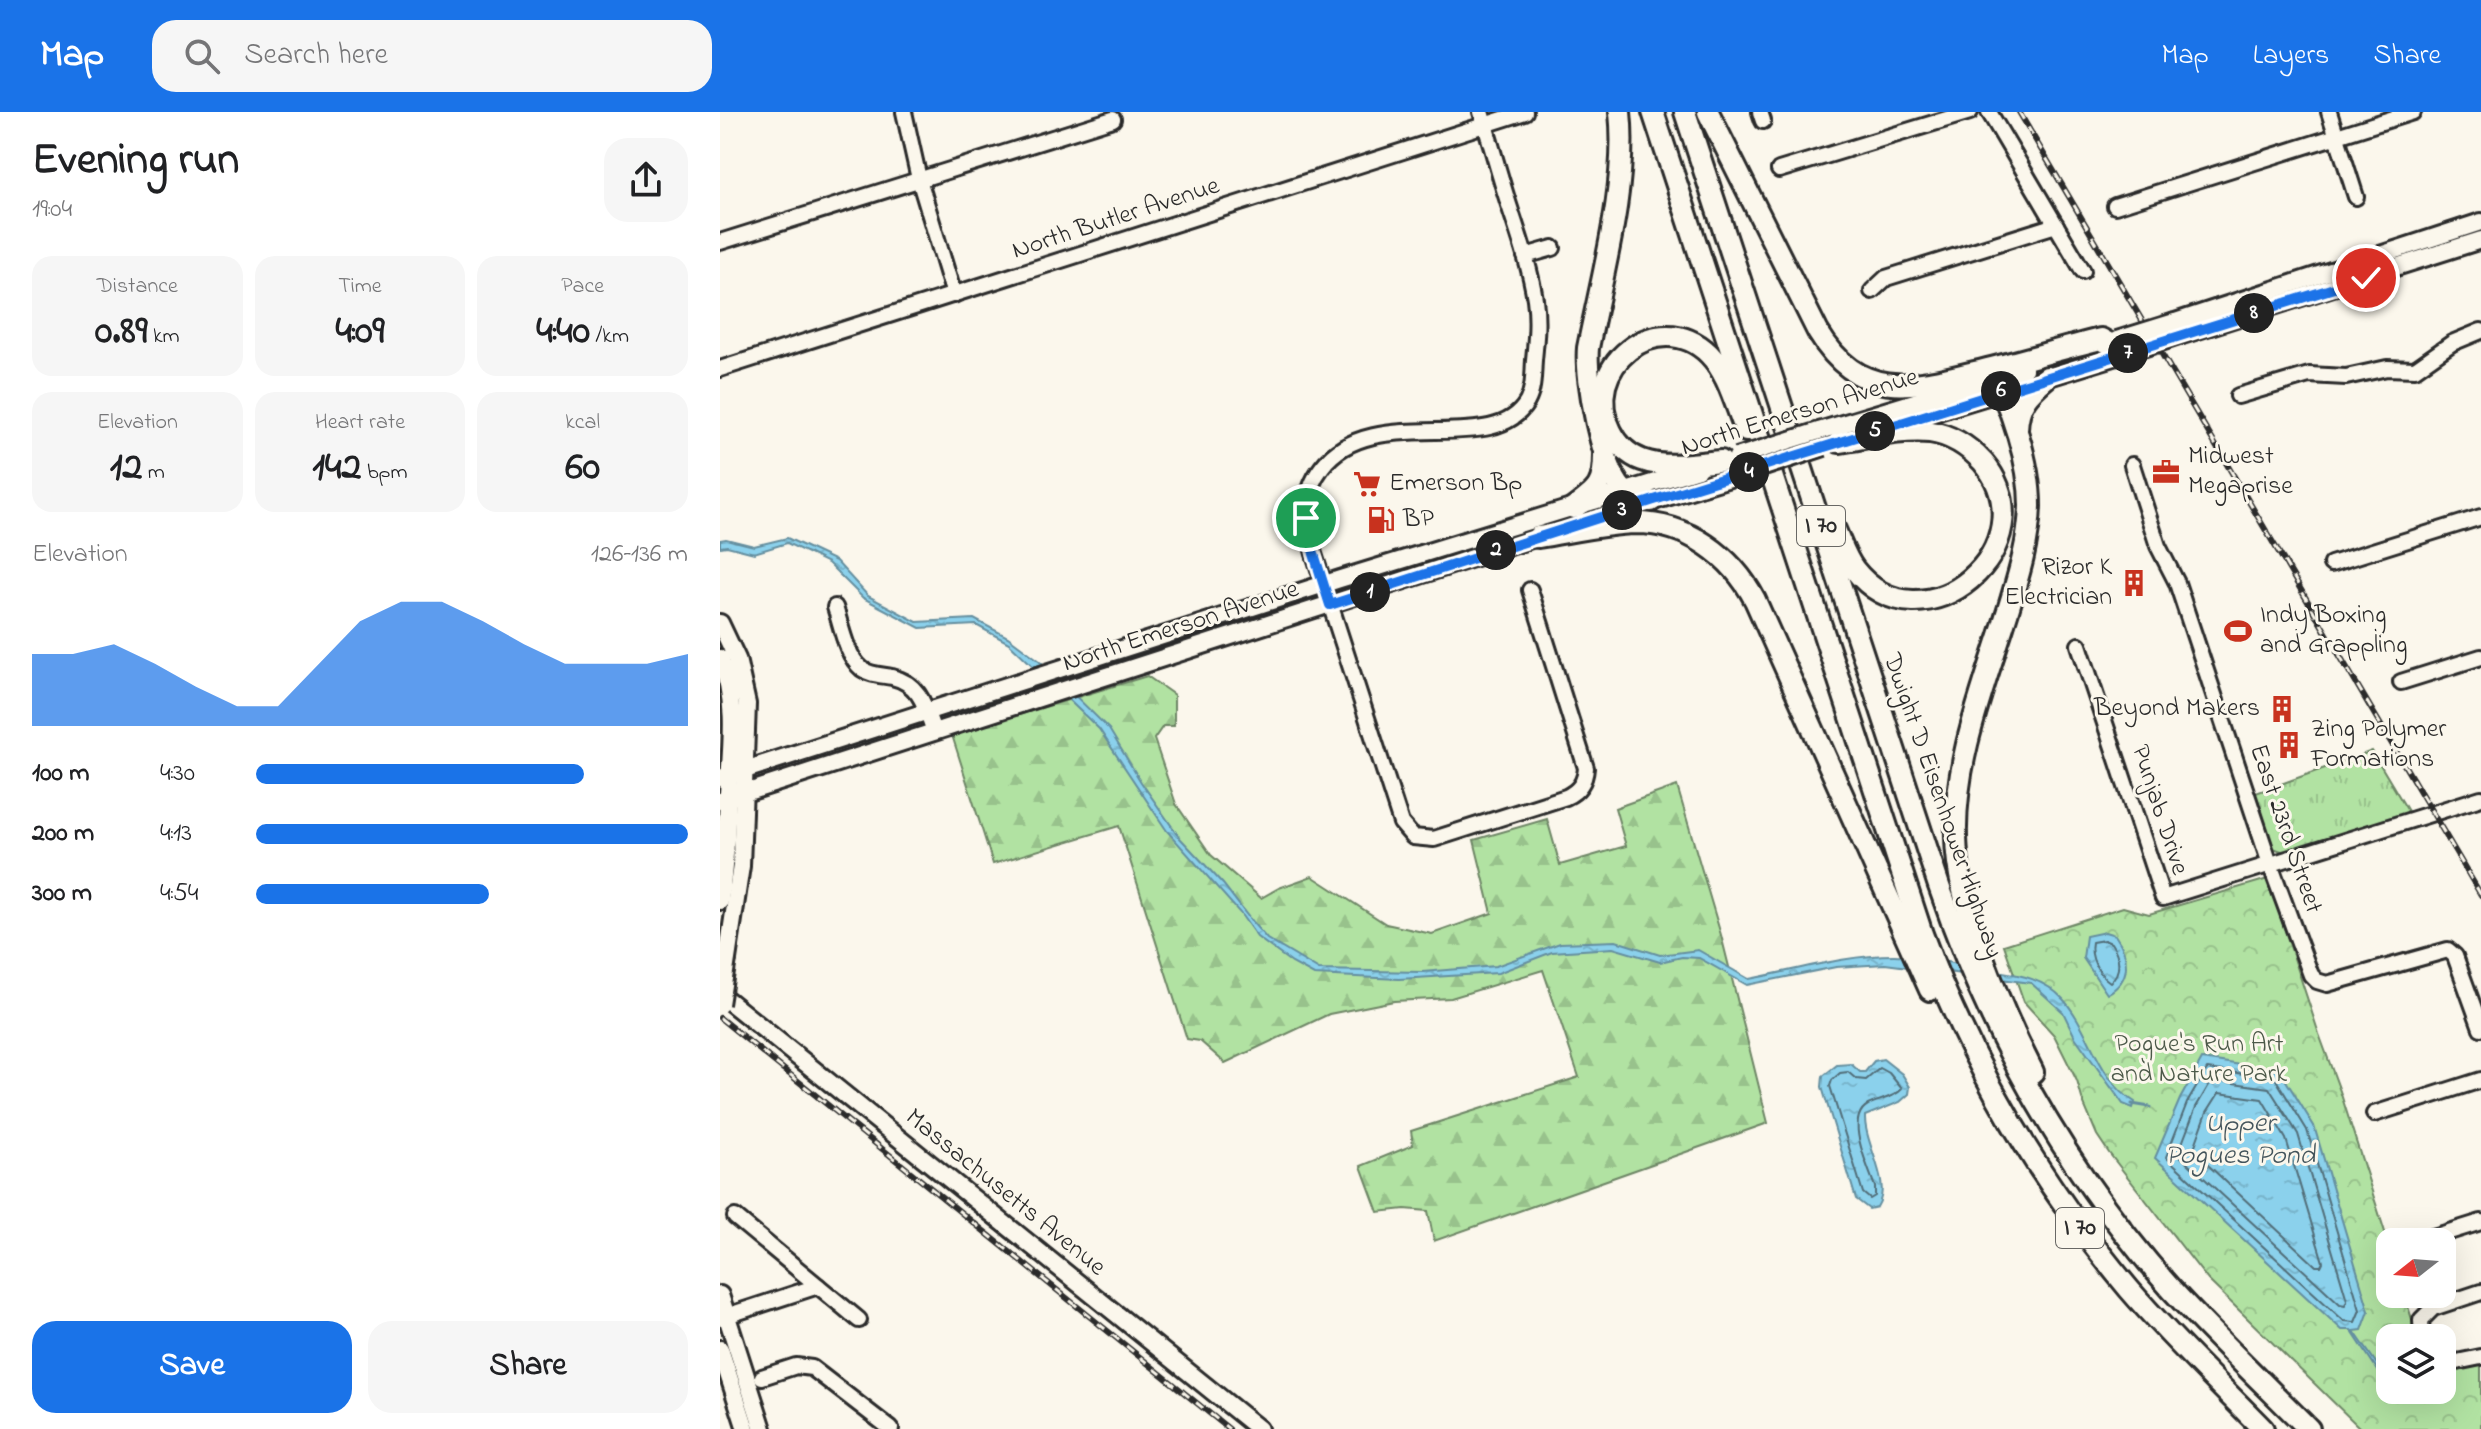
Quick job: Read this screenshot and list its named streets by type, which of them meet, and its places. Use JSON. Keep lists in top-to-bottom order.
{
  "streets": {
    "highway": ["I 70", "Dwight D Eisenhower Highway"],
    "main road": ["North Emerson Avenue", "Massachusetts Avenue"],
    "street": ["North Butler Avenue", "Punjab Drive", "East 23rd Street"]
  },
  "crossings": [
    ["Punjab Drive", "East 23rd Street"]
  ],
  "water": ["Upper Pogues Pond"],
  "parks": ["Pogue's Run Art and Nature Park"],
  "places": {
    "office": ["Midwest Megaprise"],
    "supermarket": ["Emerson Bp"],
    "fuel station": ["BP"],
    "building": ["Rizor K Electrician", "Beyond Makers", "Zing Polymer Formations"],
    "sports": ["Indy Boxing and Grappling"]
  },
  "north": "left",
  "page": {
    "header": "Map",
    "search": "Search here",
    "nav": ["Map", "Layers", "Share"],
    "heading": ["Evening run", "19:04"],
    "stats": [
      ["Distance", "0.89 km"],
      ["Time", "4:09"],
      ["Pace", "4:40 /km"],
      ["Elevation", "12 m"],
      ["Heart rate", "142 bpm"],
      ["kcal", "60"]
    ],
    "pins": [
      "8",
      "7",
      "6",
      "5",
      "4",
      "3",
      "2",
      "1"
    ],
    "chart": ["Elevation", "126–136 m"],
    "list": [
      {
        "name": "100 m",
        "note": "4:30"
      },
      {
        "name": "200 m",
        "note": "4:13"
      },
      {
        "name": "300 m",
        "note": "4:54"
      }
    ],
    "buttons": ["Save", "Share"]
  }
}
